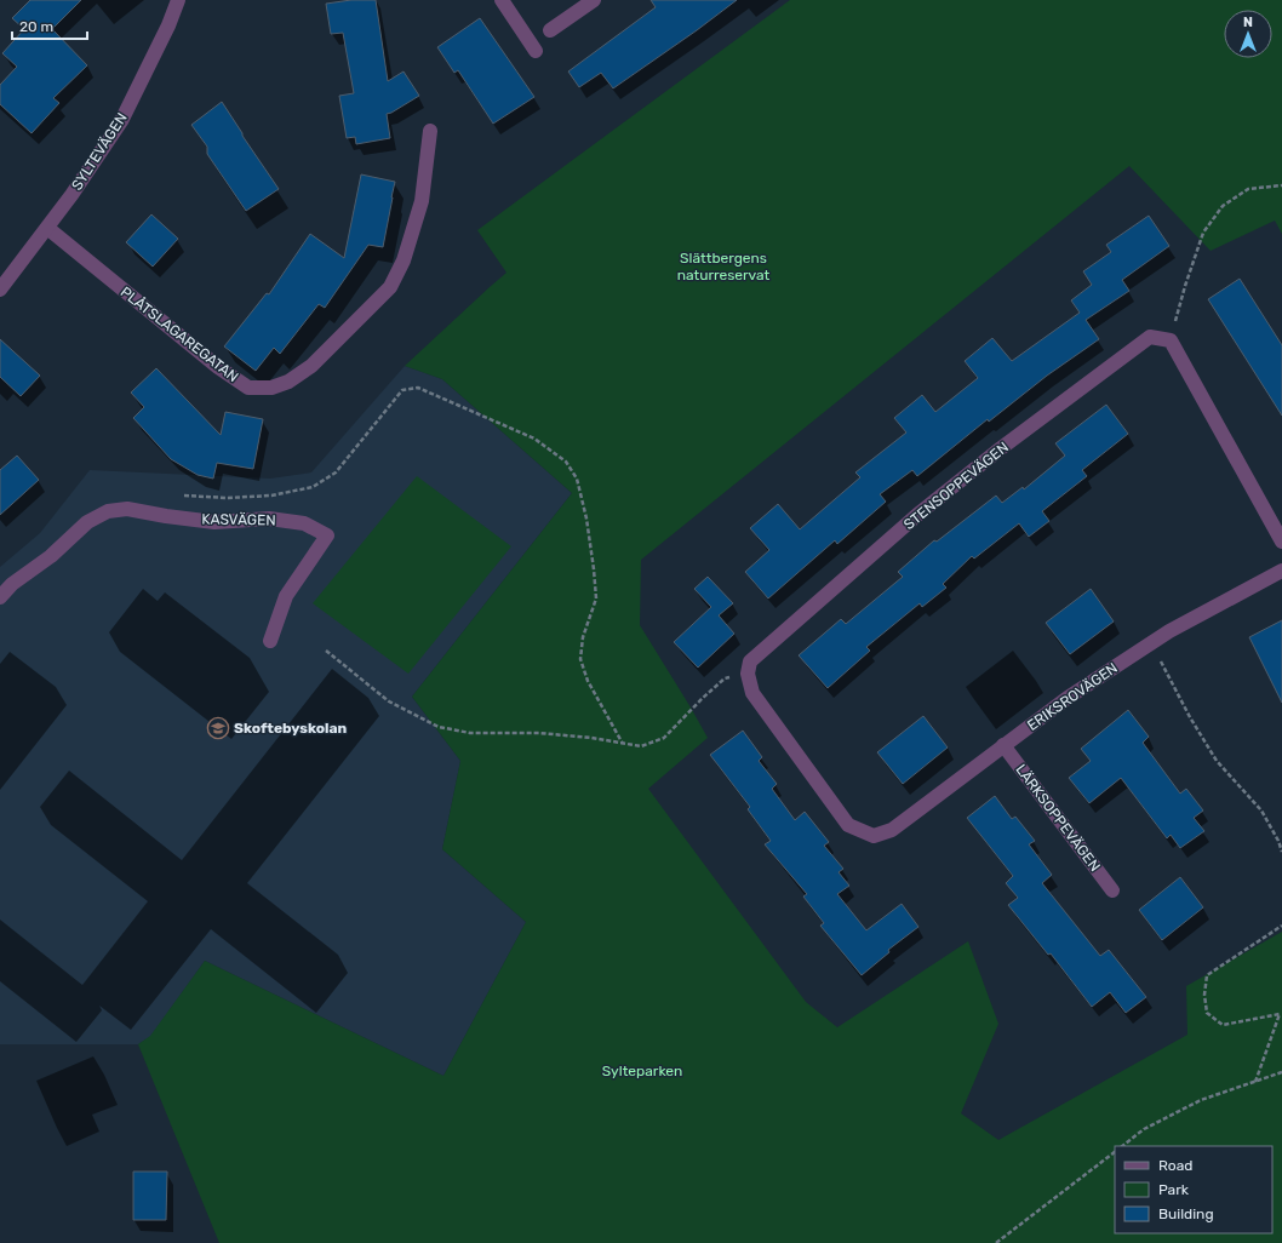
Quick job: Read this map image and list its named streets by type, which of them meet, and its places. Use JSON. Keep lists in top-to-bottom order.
{
  "streets": {
    "street": [
      "SYLTEVÄGEN",
      "PLÅTSLAGAREGATAN",
      "STENSOPPEVÄGEN",
      "KASVÄGEN",
      "ERIKSROVÄGEN",
      "LÄRKSOPPEVÄGEN"
    ]
  },
  "crossings": [
    ["SYLTEVÄGEN", "PLÅTSLAGAREGATAN"],
    ["STENSOPPEVÄGEN", "ERIKSROVÄGEN"],
    ["ERIKSROVÄGEN", "LÄRKSOPPEVÄGEN"]
  ],
  "parks": ["Slättbergens naturreservat", "Sylteparken"],
  "places": {
    "school or university": ["Skoftebyskolan"]
  },
  "legend": ["Road", "Park", "Building"],
  "scale_bar": "20 m",
  "north": "top"
}
